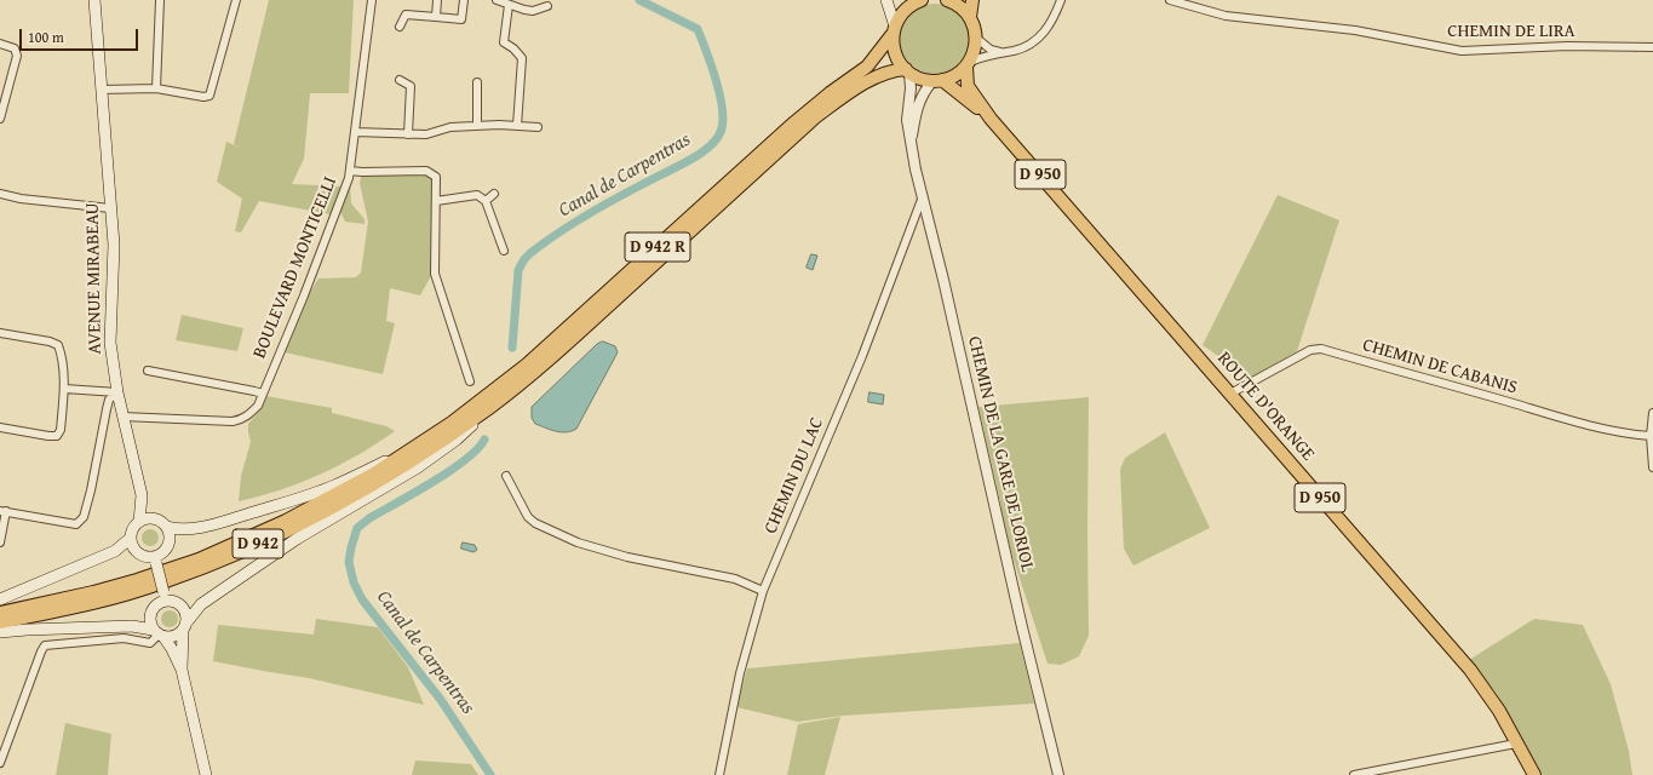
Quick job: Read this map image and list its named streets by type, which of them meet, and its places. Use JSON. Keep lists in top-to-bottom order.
{
  "streets": {
    "main road": [
      "D 950",
      "D 942 R",
      "AVENUE MIRABEAU",
      "ROUTE D'ORANGE",
      "D 942"
    ],
    "street": [
      "CHEMIN DE LIRA",
      "BOULEVARD MONTICELLI",
      "CHEMIN DE CABANIS",
      "CHEMIN DE LA GARE DE LORIOL",
      "CHEMIN DU LAC"
    ]
  },
  "crossings": [
    ["D 950", "ROUTE D'ORANGE"],
    ["D 950", "CHEMIN DE LA GARE DE LORIOL"],
    ["D 950", "D 942"],
    ["BOULEVARD MONTICELLI", "AVENUE MIRABEAU"],
    ["CHEMIN DE CABANIS", "ROUTE D'ORANGE"],
    ["ROUTE D'ORANGE", "CHEMIN DE LA GARE DE LORIOL"],
    ["CHEMIN DE LA GARE DE LORIOL", "CHEMIN DU LAC"],
    ["CHEMIN DE LA GARE DE LORIOL", "D 942"]
  ],
  "water": ["Canal de Carpentras"],
  "scale_bar": "100 m"
}
